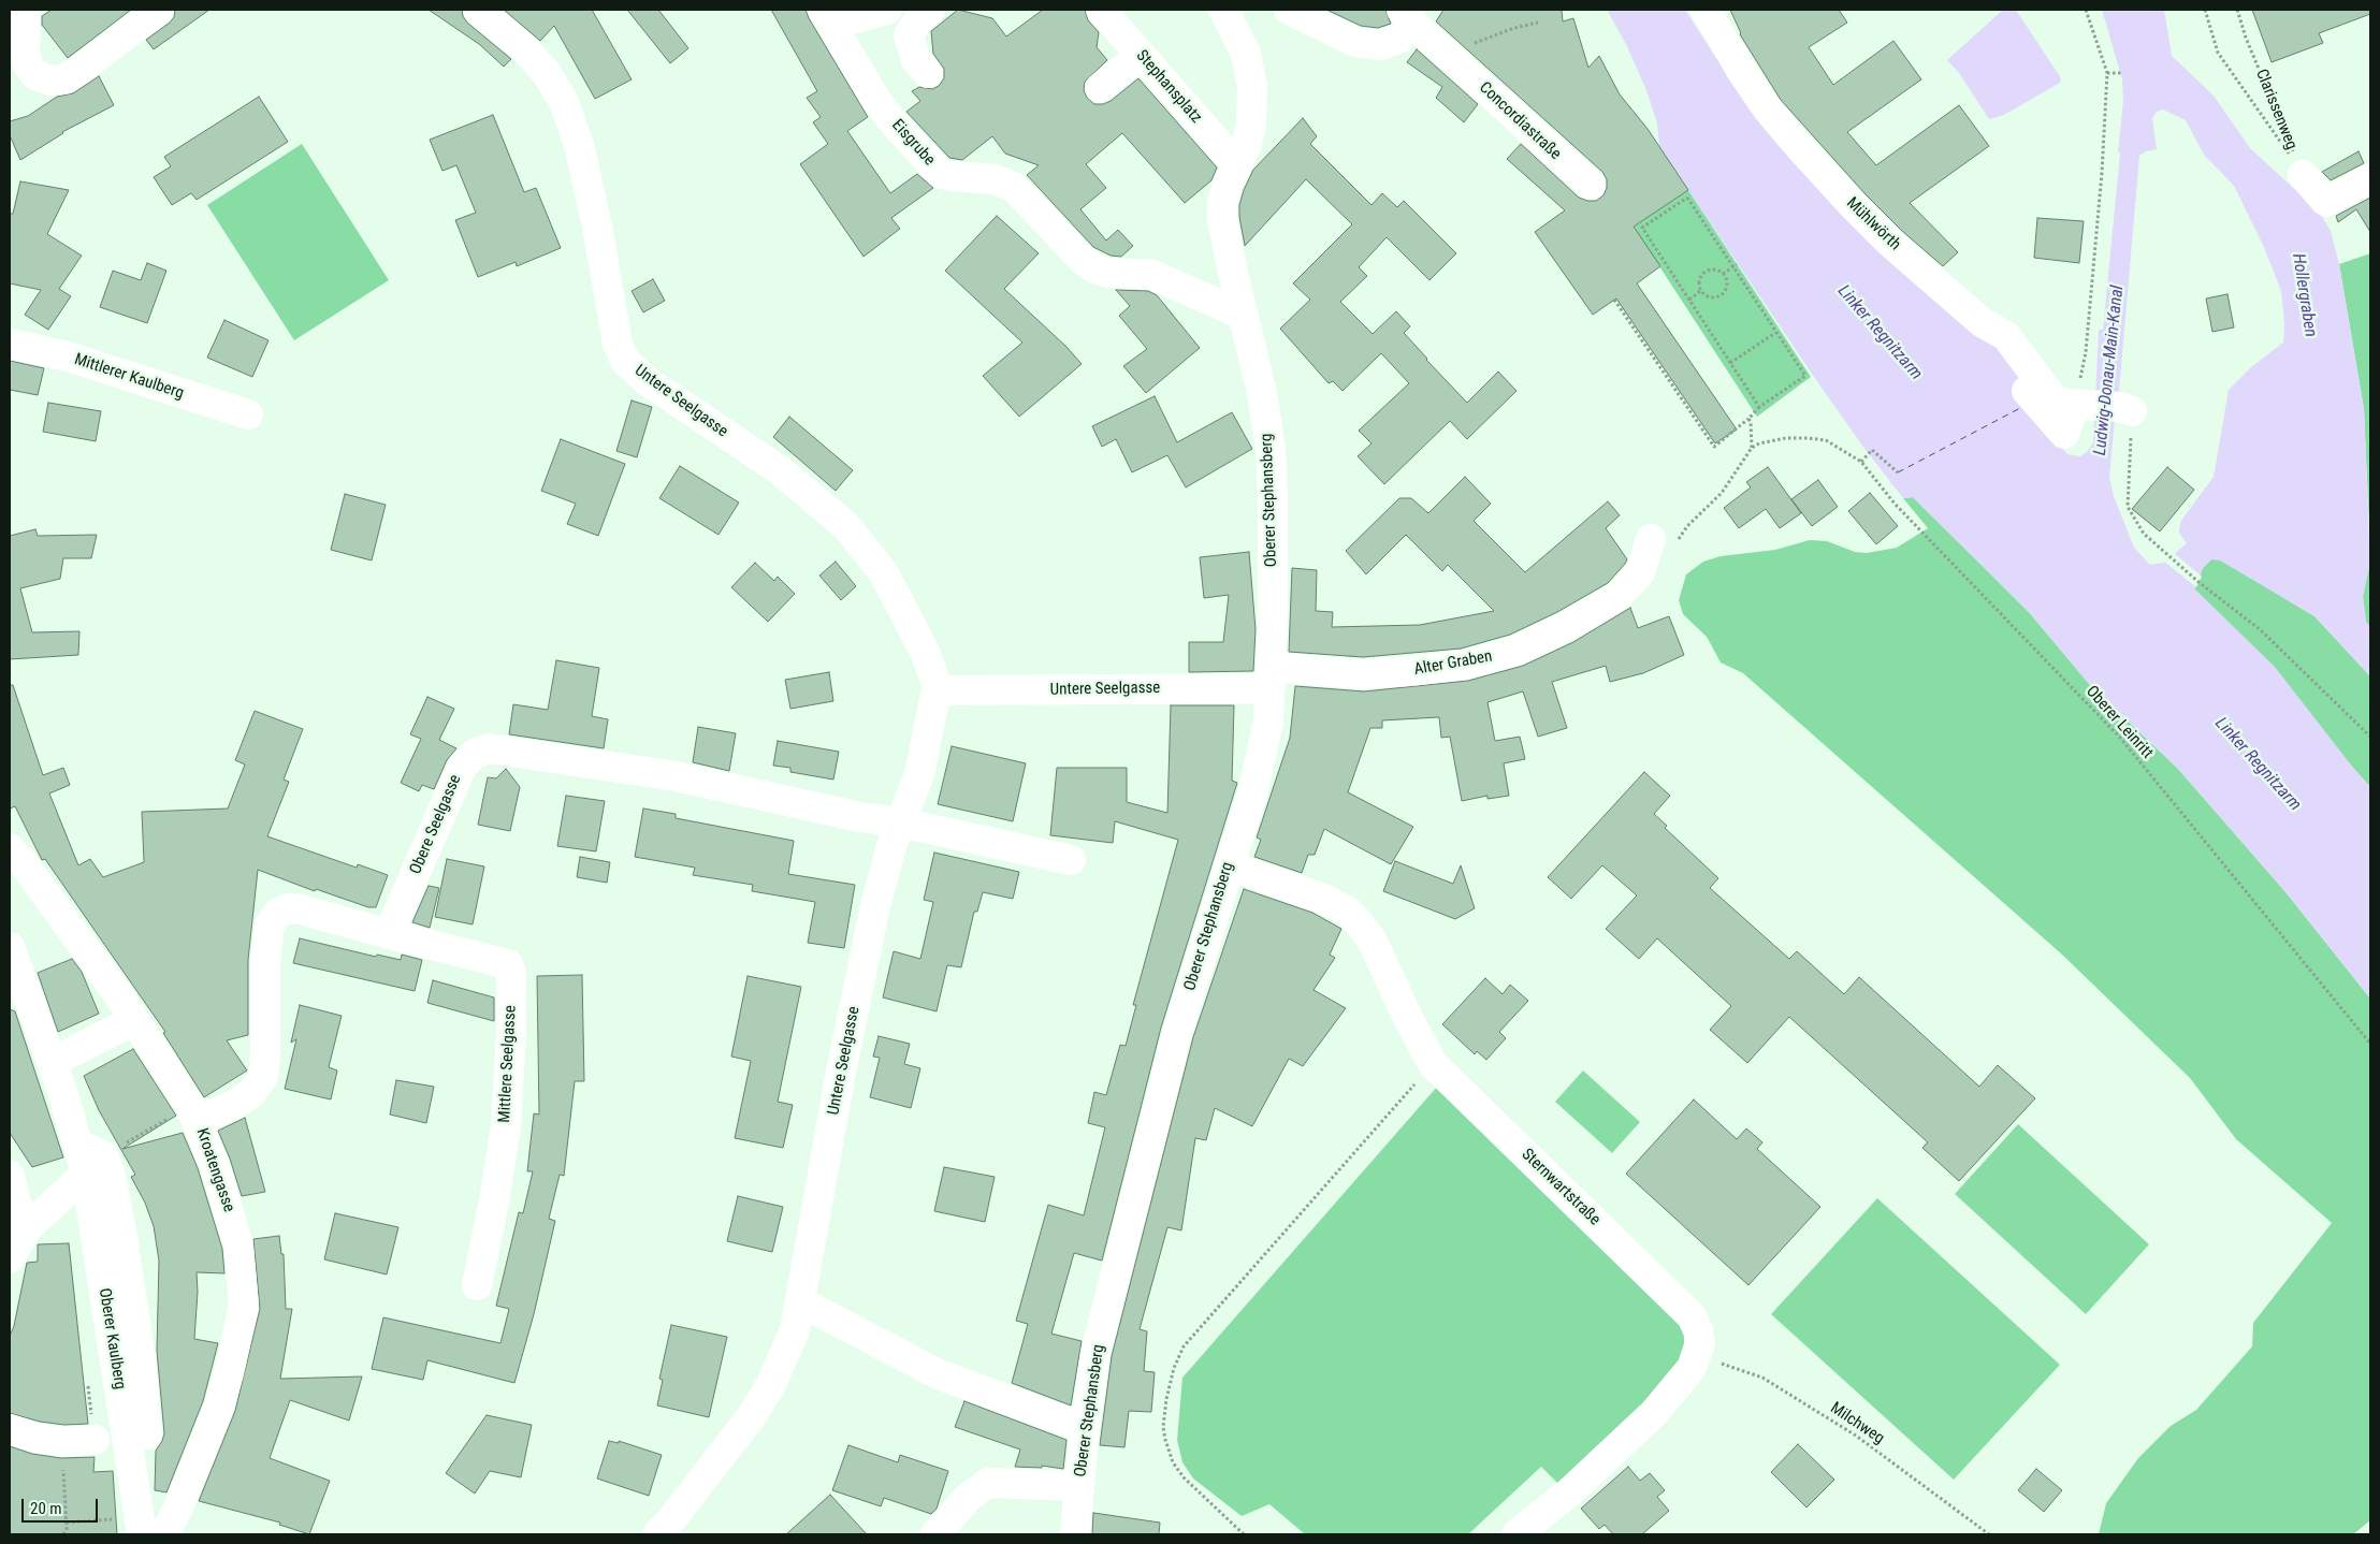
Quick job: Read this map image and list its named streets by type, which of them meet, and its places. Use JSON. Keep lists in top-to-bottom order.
{
  "streets": {
    "street": [
      "Stephansplatz",
      "Concordiastraße",
      "Eisgrube",
      "Mühlwörth",
      "Mittlerer Kaulberg",
      "Untere Seelgasse",
      "Oberer Stephansberg",
      "Alter Graben",
      "Obere Seelgasse",
      "Mittlere Seelgasse",
      "Kroatengasse",
      "Sternwartstraße",
      "Oberer Kaulberg"
    ],
    "path": ["Clarissenweg", "Oberer Leinritt", "Milchweg"]
  },
  "crossings": [
    ["Stephansplatz", "Oberer Stephansberg"],
    ["Eisgrube", "Oberer Stephansberg"],
    ["Untere Seelgasse", "Oberer Stephansberg"],
    ["Untere Seelgasse", "Alter Graben"],
    ["Untere Seelgasse", "Obere Seelgasse"],
    ["Oberer Stephansberg", "Alter Graben"],
    ["Oberer Stephansberg", "Sternwartstraße"],
    ["Obere Seelgasse", "Mittlere Seelgasse"],
    ["Sternwartstraße", "Milchweg"]
  ],
  "water": ["Hollergraben", "Linker Regnitzarm", "Ludwig-Donau-Main-Kanal"],
  "scale_bar": "20 m"
}
